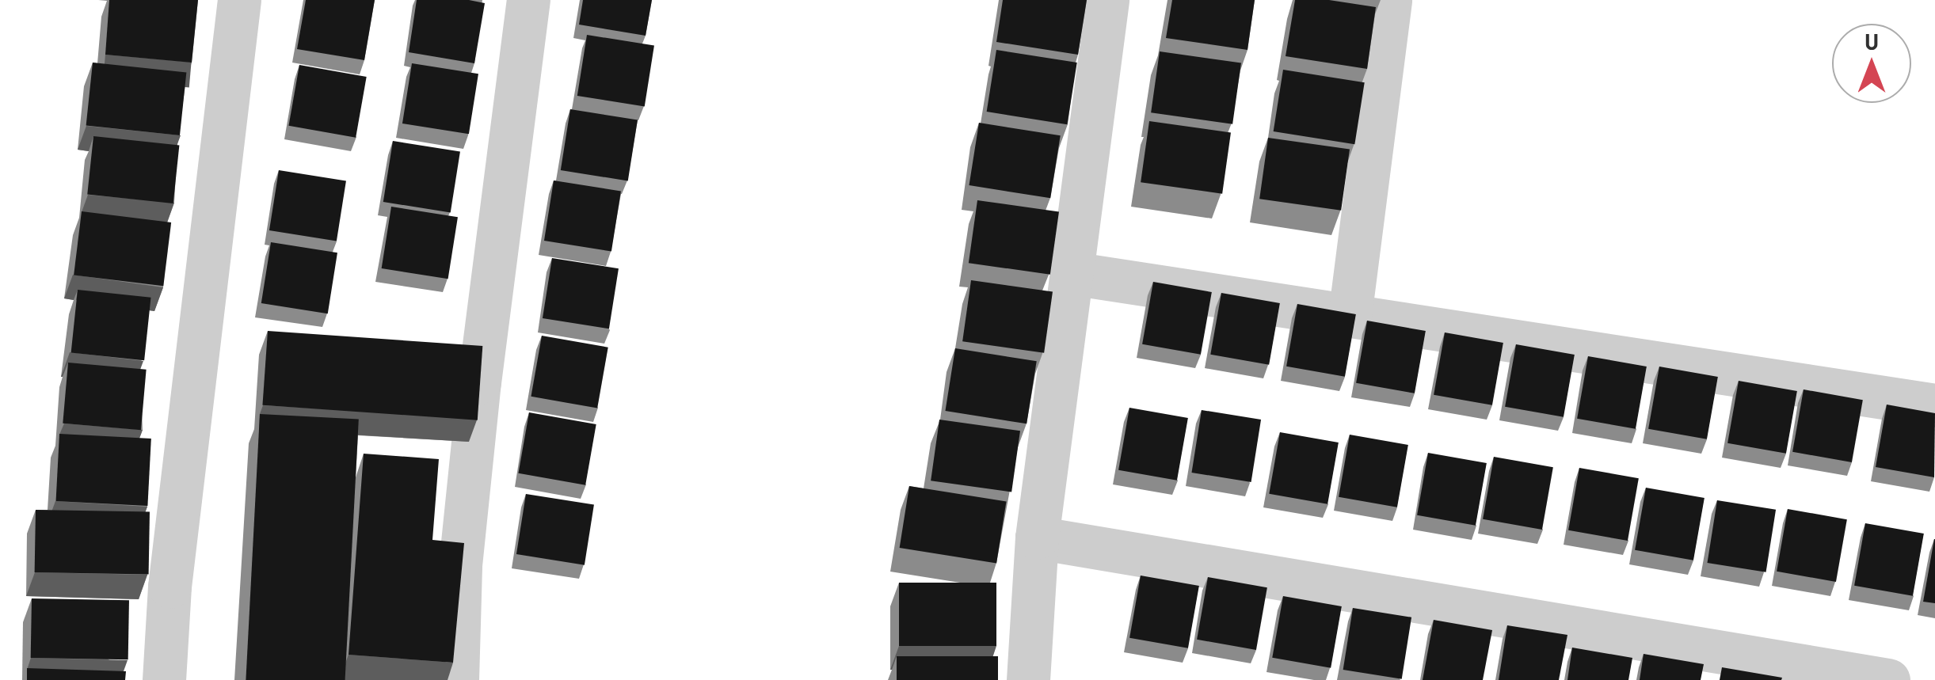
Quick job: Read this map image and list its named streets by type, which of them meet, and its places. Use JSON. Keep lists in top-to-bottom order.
{
  "north": "top"
}
